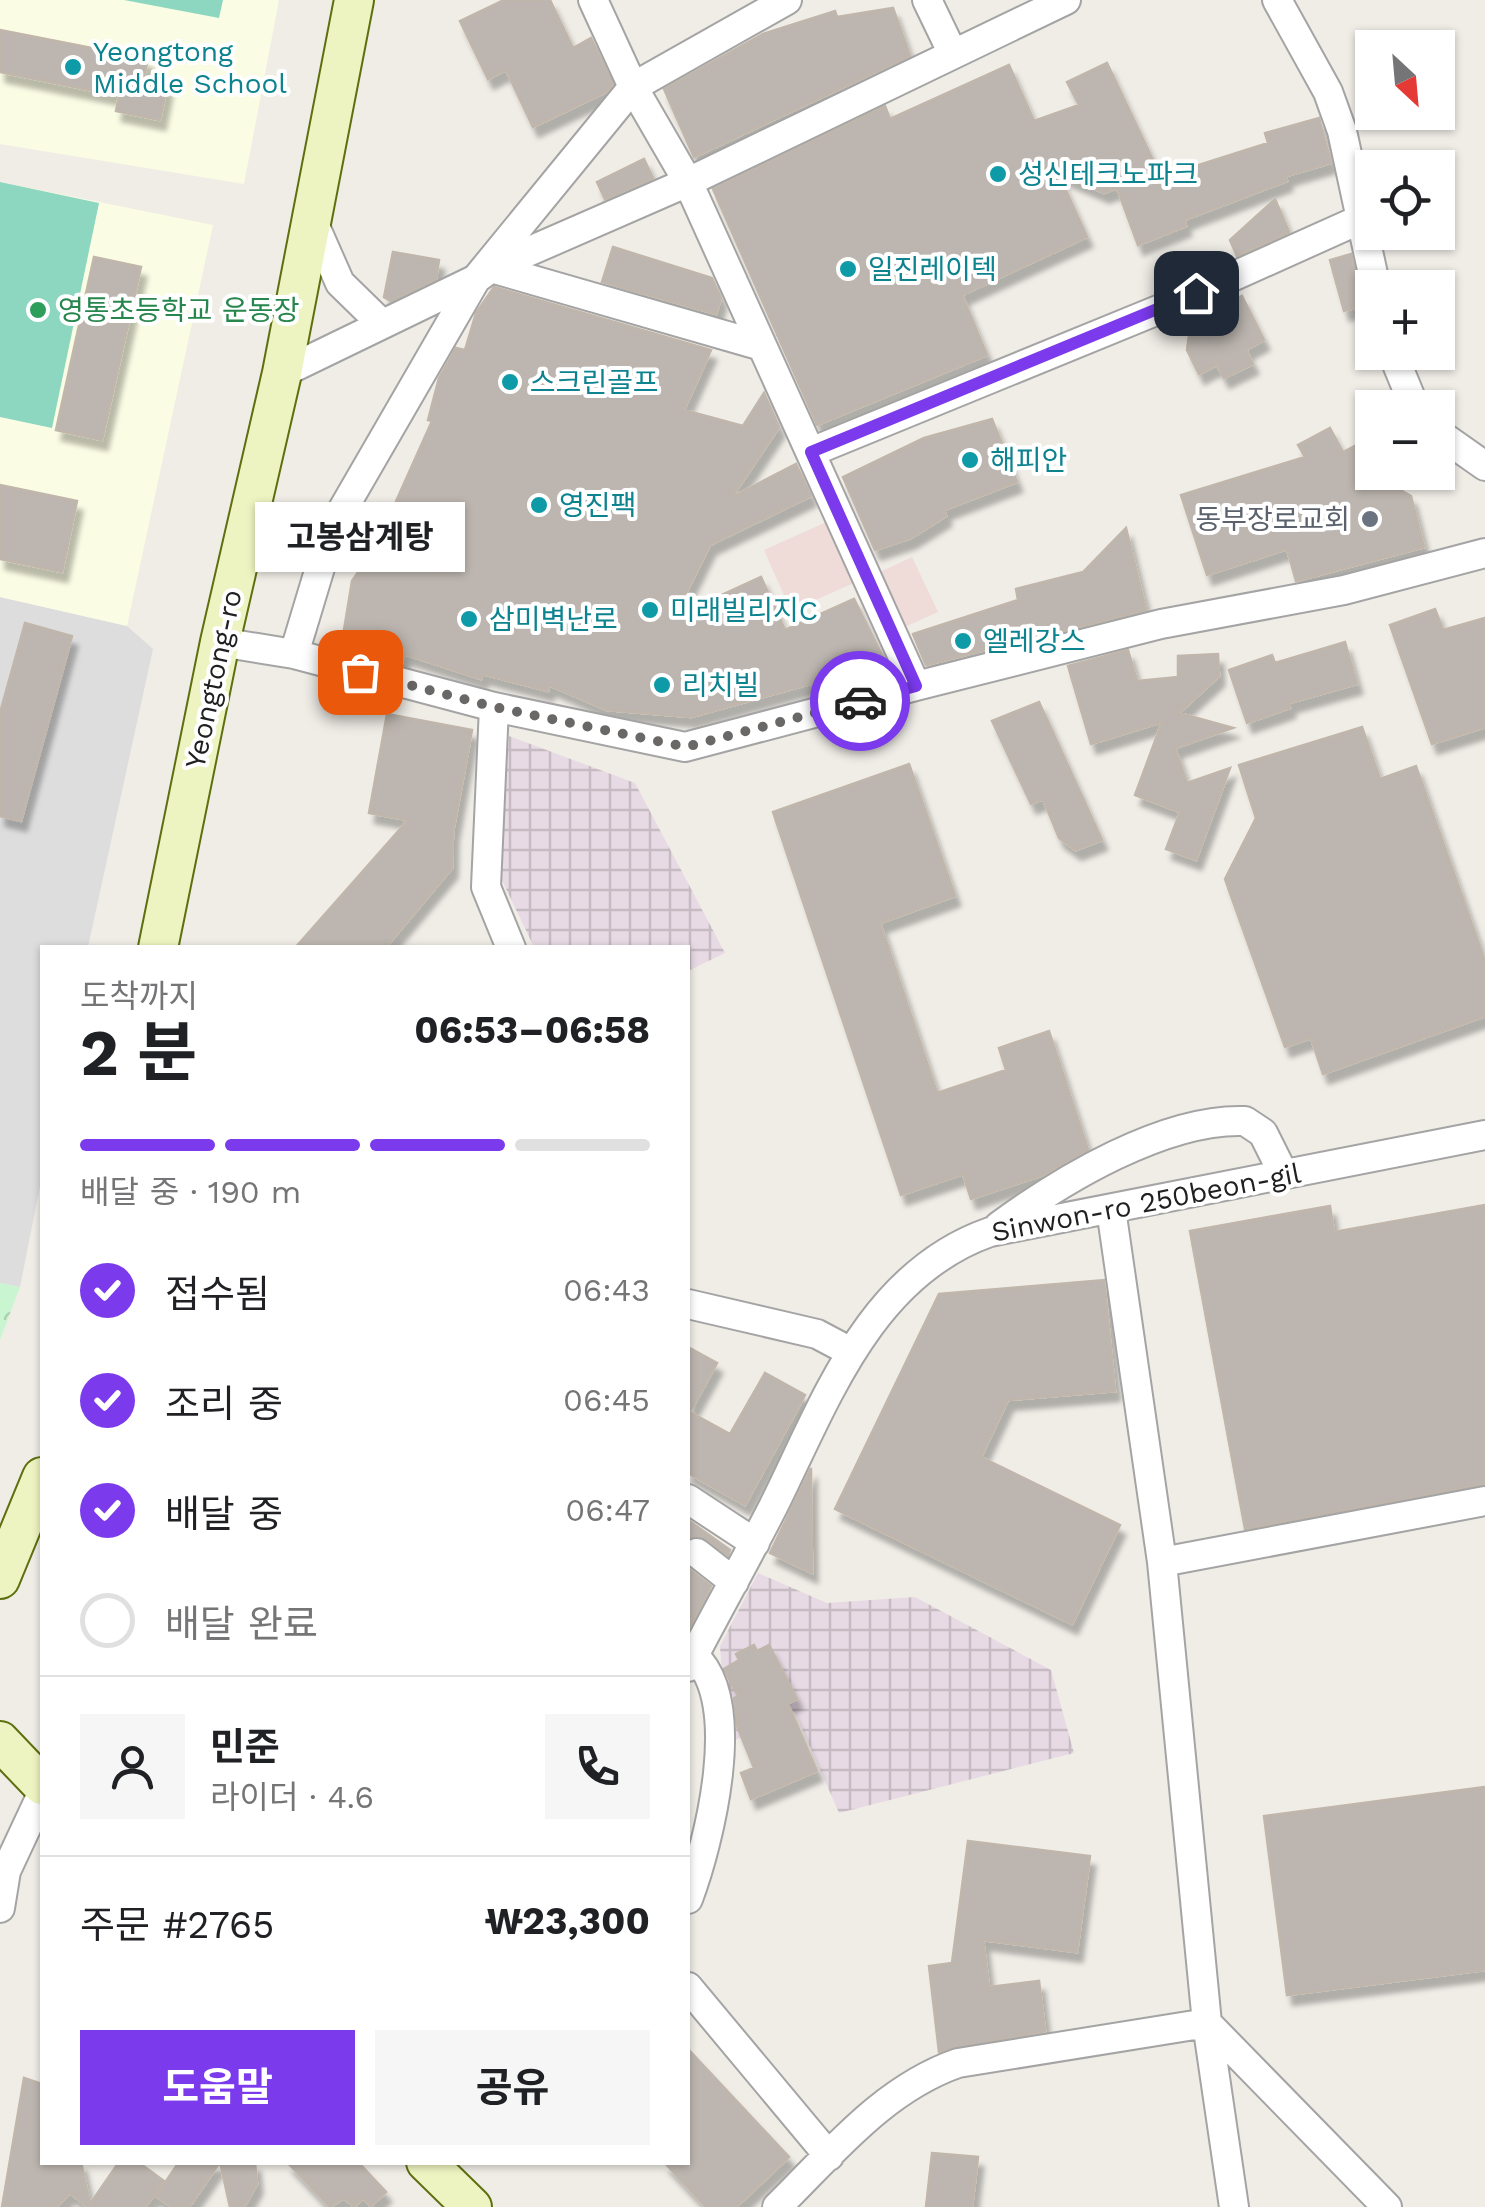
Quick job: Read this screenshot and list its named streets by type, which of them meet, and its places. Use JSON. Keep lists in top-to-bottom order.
{
  "streets": {
    "street": ["Yeongtong-ro", "Sinwon-ro 250beon-gil"]
  },
  "places": [
    "Yeongtong Middle School",
    "성신테크노파크",
    "일진레이텍",
    "영통초등학교 운동장",
    "스크린골프",
    "해피안",
    "영진팩",
    "동부장로교회",
    "미래빌리지C",
    "삼미벽난로",
    "엘레강스",
    "고봉삼계탕",
    "리치빌"
  ],
  "north": "bottom right",
  "page": {
    "map_buttons": ["+", "−"],
    "bubble": "고봉삼계탕",
    "heading": ["2 분", "도착까지", "06:53–06:58"],
    "panel": [
      "민준",
      "라이더 · 4.6",
      "주문 #2765",
      "₩23,300"
    ],
    "bar": "배달 중 · 190 m",
    "list": [
      ["접수됨", "06:43"],
      ["조리 중", "06:45"],
      ["배달 중", "06:47"],
      "배달 완료"
    ],
    "buttons": ["도움말", "공유"]
  }
}
